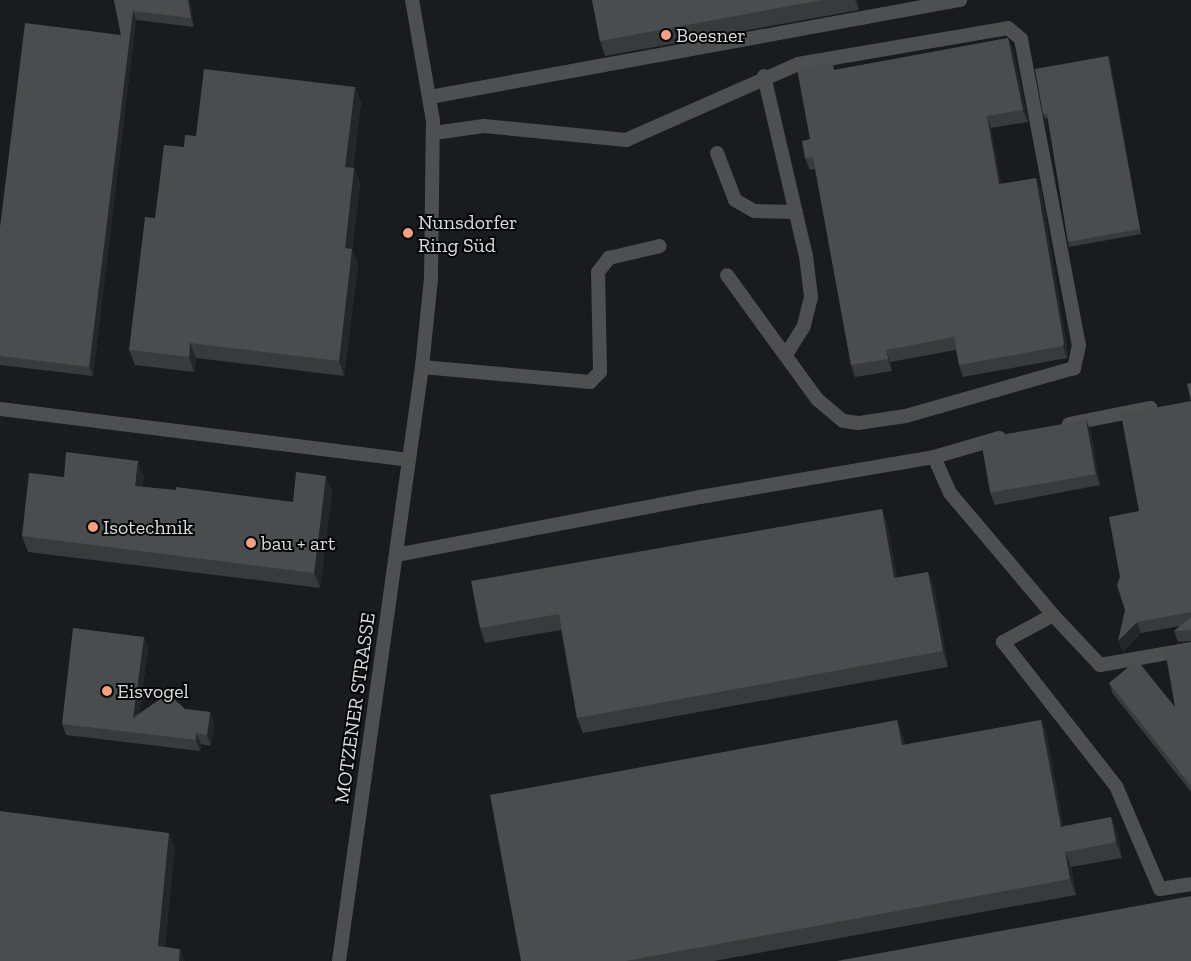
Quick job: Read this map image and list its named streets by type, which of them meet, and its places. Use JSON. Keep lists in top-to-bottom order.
{
  "streets": {
    "street": ["MOTZENER STRASSE"]
  },
  "places": [
    "Boesner",
    "Nunsdorfer Ring Süd",
    "Isotechnik",
    "bau + art",
    "Eisvogel"
  ]
}
